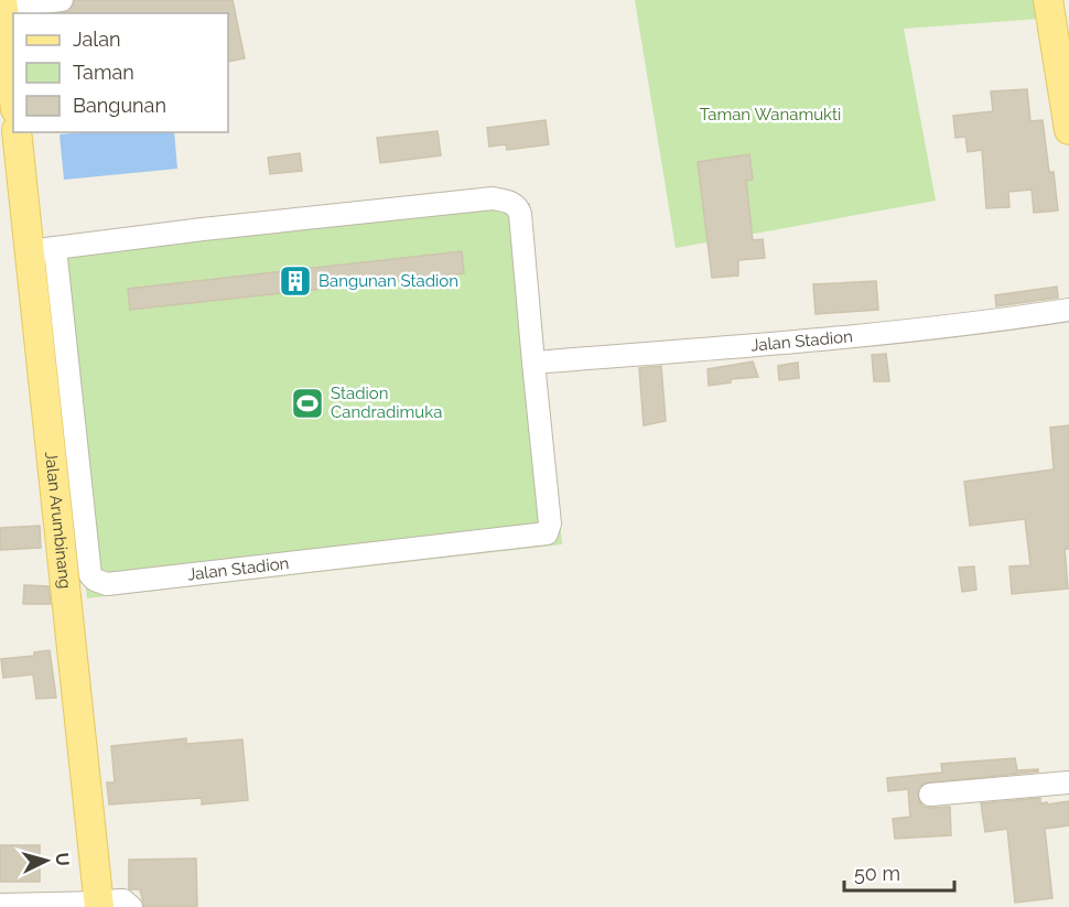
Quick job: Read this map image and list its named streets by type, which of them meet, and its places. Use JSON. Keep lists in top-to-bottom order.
{
  "streets": {
    "main road": ["Jalan Arumbinang"],
    "street": ["Jalan Stadion"]
  },
  "crossings": [
    ["Jalan Stadion", "Jalan Arumbinang"]
  ],
  "parks": ["Taman Wanamukti"],
  "places": {
    "building": ["Bangunan Stadion"],
    "sports": ["Stadion Candradimuka"]
  },
  "legend": ["Jalan", "Taman", "Bangunan"],
  "scale_bar": "50 m",
  "north": "right"
}
